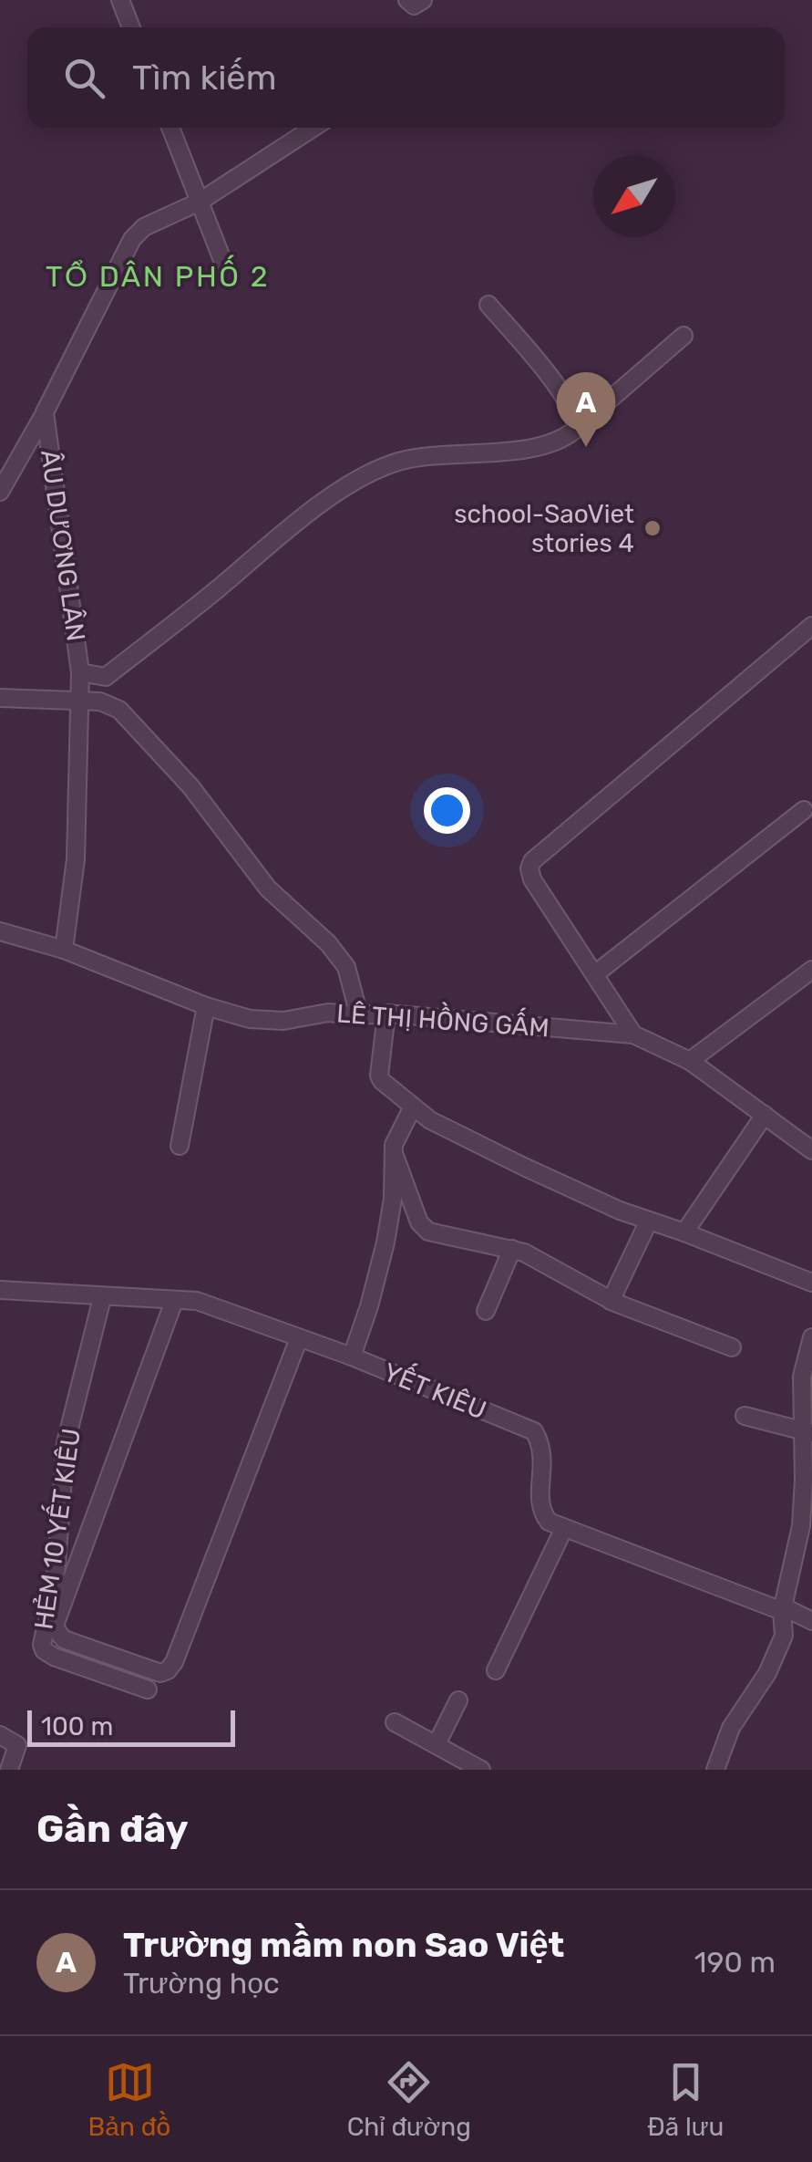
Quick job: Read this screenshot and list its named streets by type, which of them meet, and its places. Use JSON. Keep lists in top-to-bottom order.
{
  "streets": {
    "street": [
      "ÂU DƯƠNG LÂN",
      "LÊ THỊ HỒNG GẤM",
      "YẾT KIÊU",
      "HẺM 10 YẾT KIÊU"
    ]
  },
  "crossings": [
    ["ÂU DƯƠNG LÂN", "LÊ THỊ HỒNG GẤM"],
    ["YẾT KIÊU", "HẺM 10 YẾT KIÊU"]
  ],
  "districts": ["TỔ DÂN PHỐ 2"],
  "places": ["school-SaoViet stories 4"],
  "scale_bar": "100 m",
  "north": "bottom left",
  "page": {
    "search": "Tìm kiếm",
    "pins": "A",
    "scale": "100 m",
    "heading": "Gần đây",
    "list": [
      {
        "mark": "A",
        "name": "Trường mầm non Sao Việt",
        "note": "Trường học",
        "value": "190 m"
      }
    ],
    "nav": ["Bản đồ", "Chỉ đường", "Đã lưu"]
  }
}
